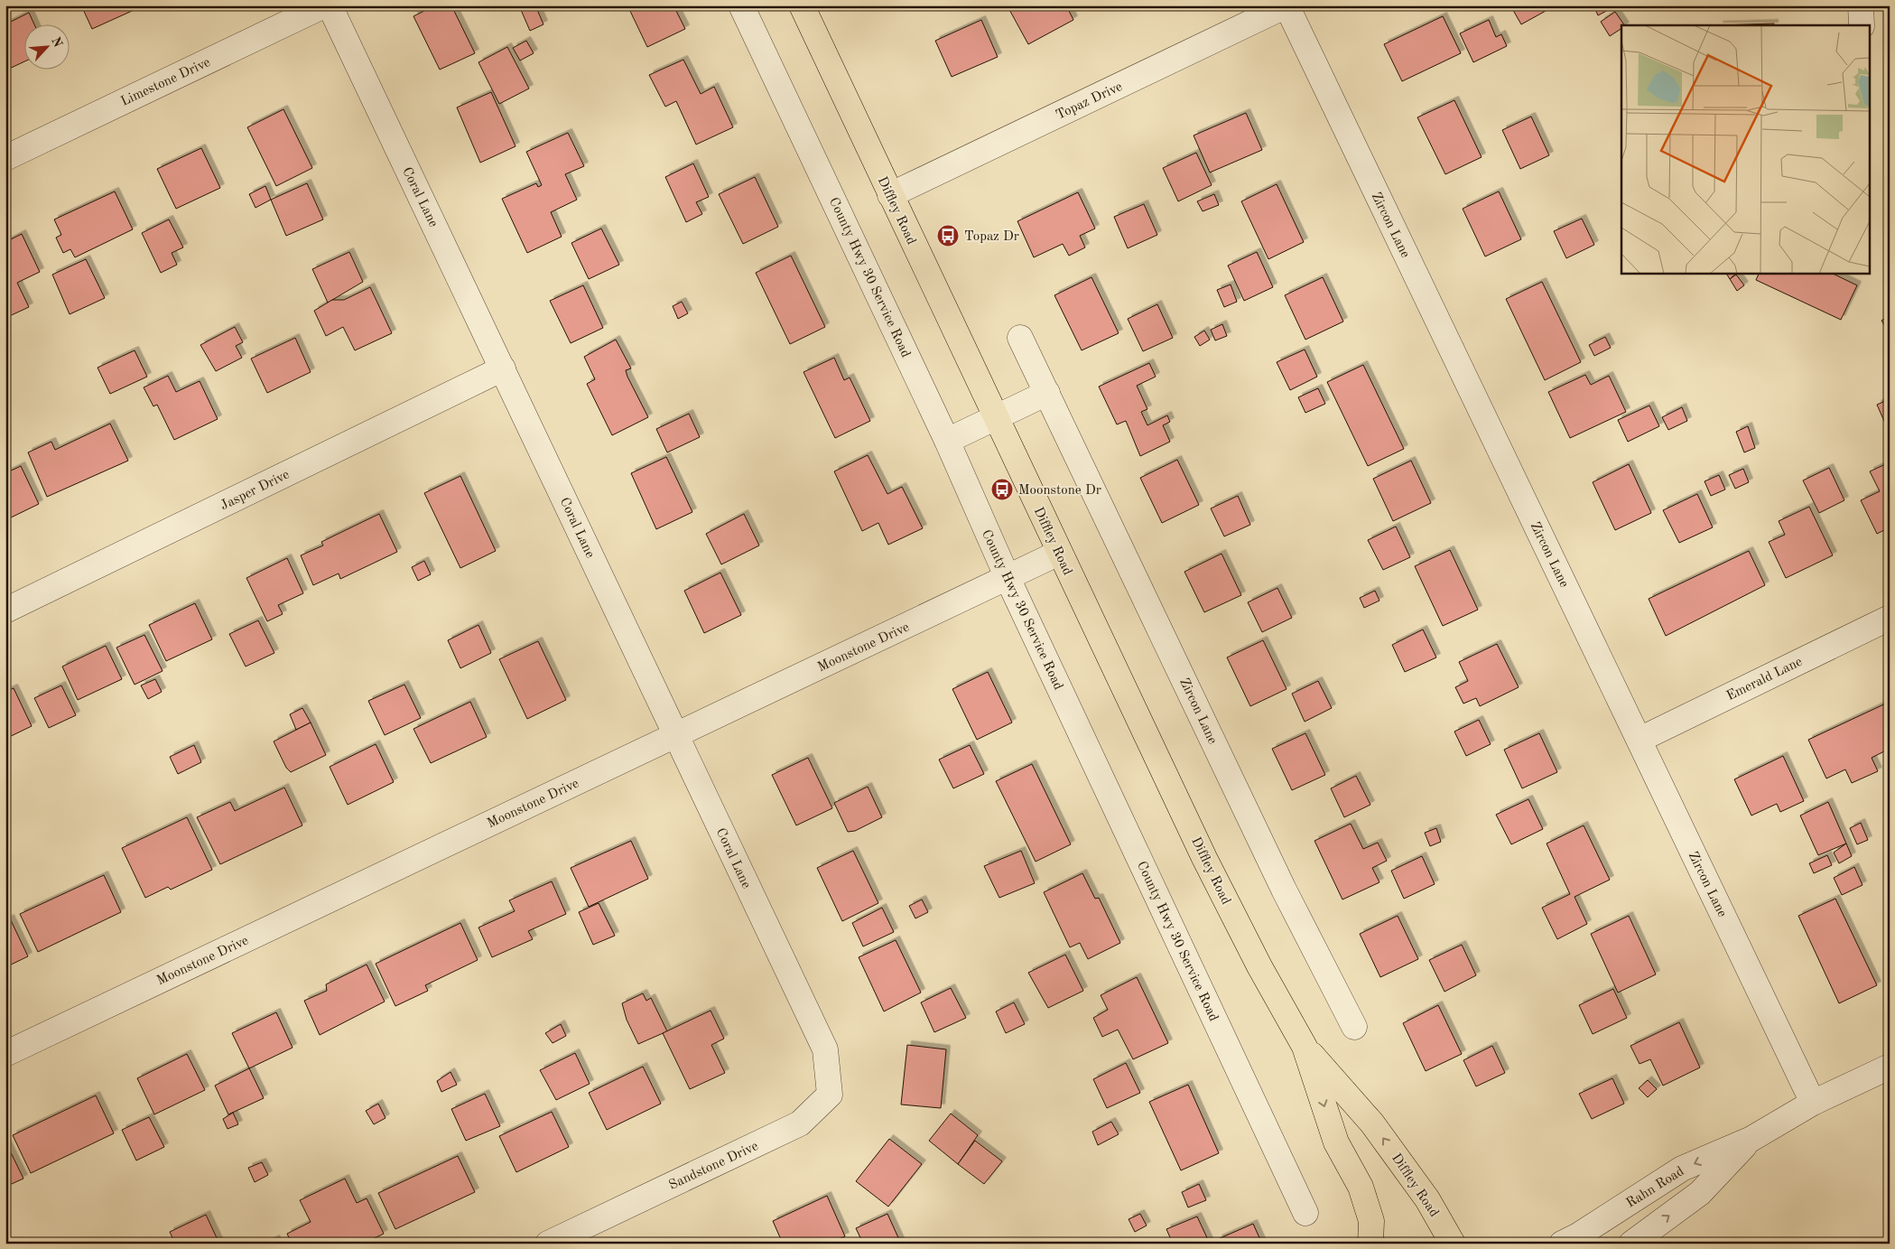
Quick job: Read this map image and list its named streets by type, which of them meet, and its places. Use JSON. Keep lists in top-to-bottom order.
{
  "streets": {
    "main road": ["Diffley Road"],
    "street": [
      "Limestone Drive",
      "Topaz Drive",
      "Coral Lane",
      "Zircon Lane",
      "County Hwy 30 Service Road",
      "Jasper Drive",
      "Moonstone Drive",
      "Emerald Lane",
      "Sandstone Drive",
      "Rahn Road"
    ]
  },
  "crossings": [
    ["Topaz Drive", "Diffley Road"],
    ["Topaz Drive", "Zircon Lane"],
    ["Coral Lane", "Jasper Drive"],
    ["Coral Lane", "Moonstone Drive"],
    ["Coral Lane", "Sandstone Drive"],
    ["Diffley Road", "Moonstone Drive"],
    ["Zircon Lane", "Emerald Lane"],
    ["Zircon Lane", "Rahn Road"],
    ["County Hwy 30 Service Road", "Moonstone Drive"]
  ],
  "places": {
    "bus stop": ["Topaz Dr", "Moonstone Dr"]
  },
  "north": "top right"
}
